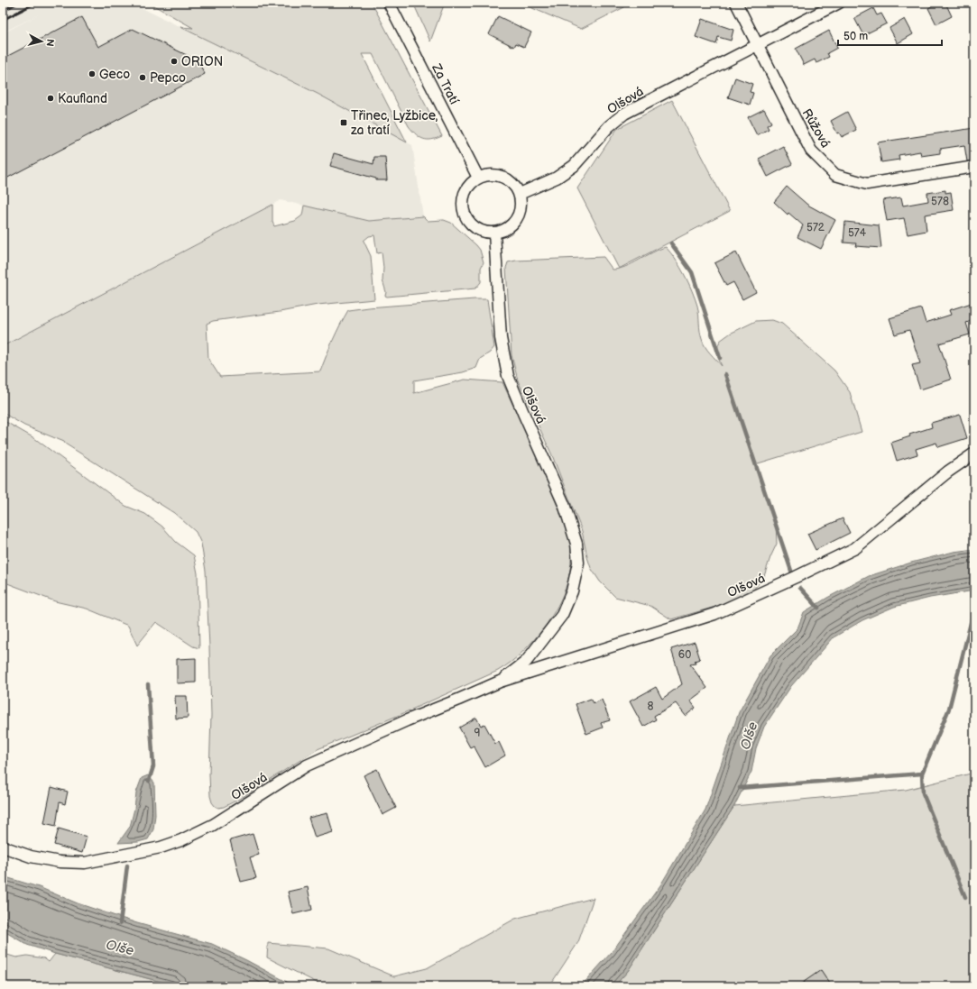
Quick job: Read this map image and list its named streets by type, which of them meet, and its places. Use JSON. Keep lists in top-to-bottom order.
{
  "streets": {
    "street": ["Za Tratí", "Olšová", "Růžová"]
  },
  "crossings": [
    ["Za Tratí", "Olšová"],
    ["Olšová", "Růžová"]
  ],
  "water": ["Olše"],
  "places": {
    "other": [
      "ORION",
      "Geco",
      "Pepco",
      "Kaufland"
    ],
    "transit": ["Třinec, Lyžbice, za tratí"]
  },
  "house_numbers": [
    "578",
    "572",
    "574",
    "60",
    "8",
    "9"
  ],
  "scale_bar": "50 m",
  "north": "right"
}
